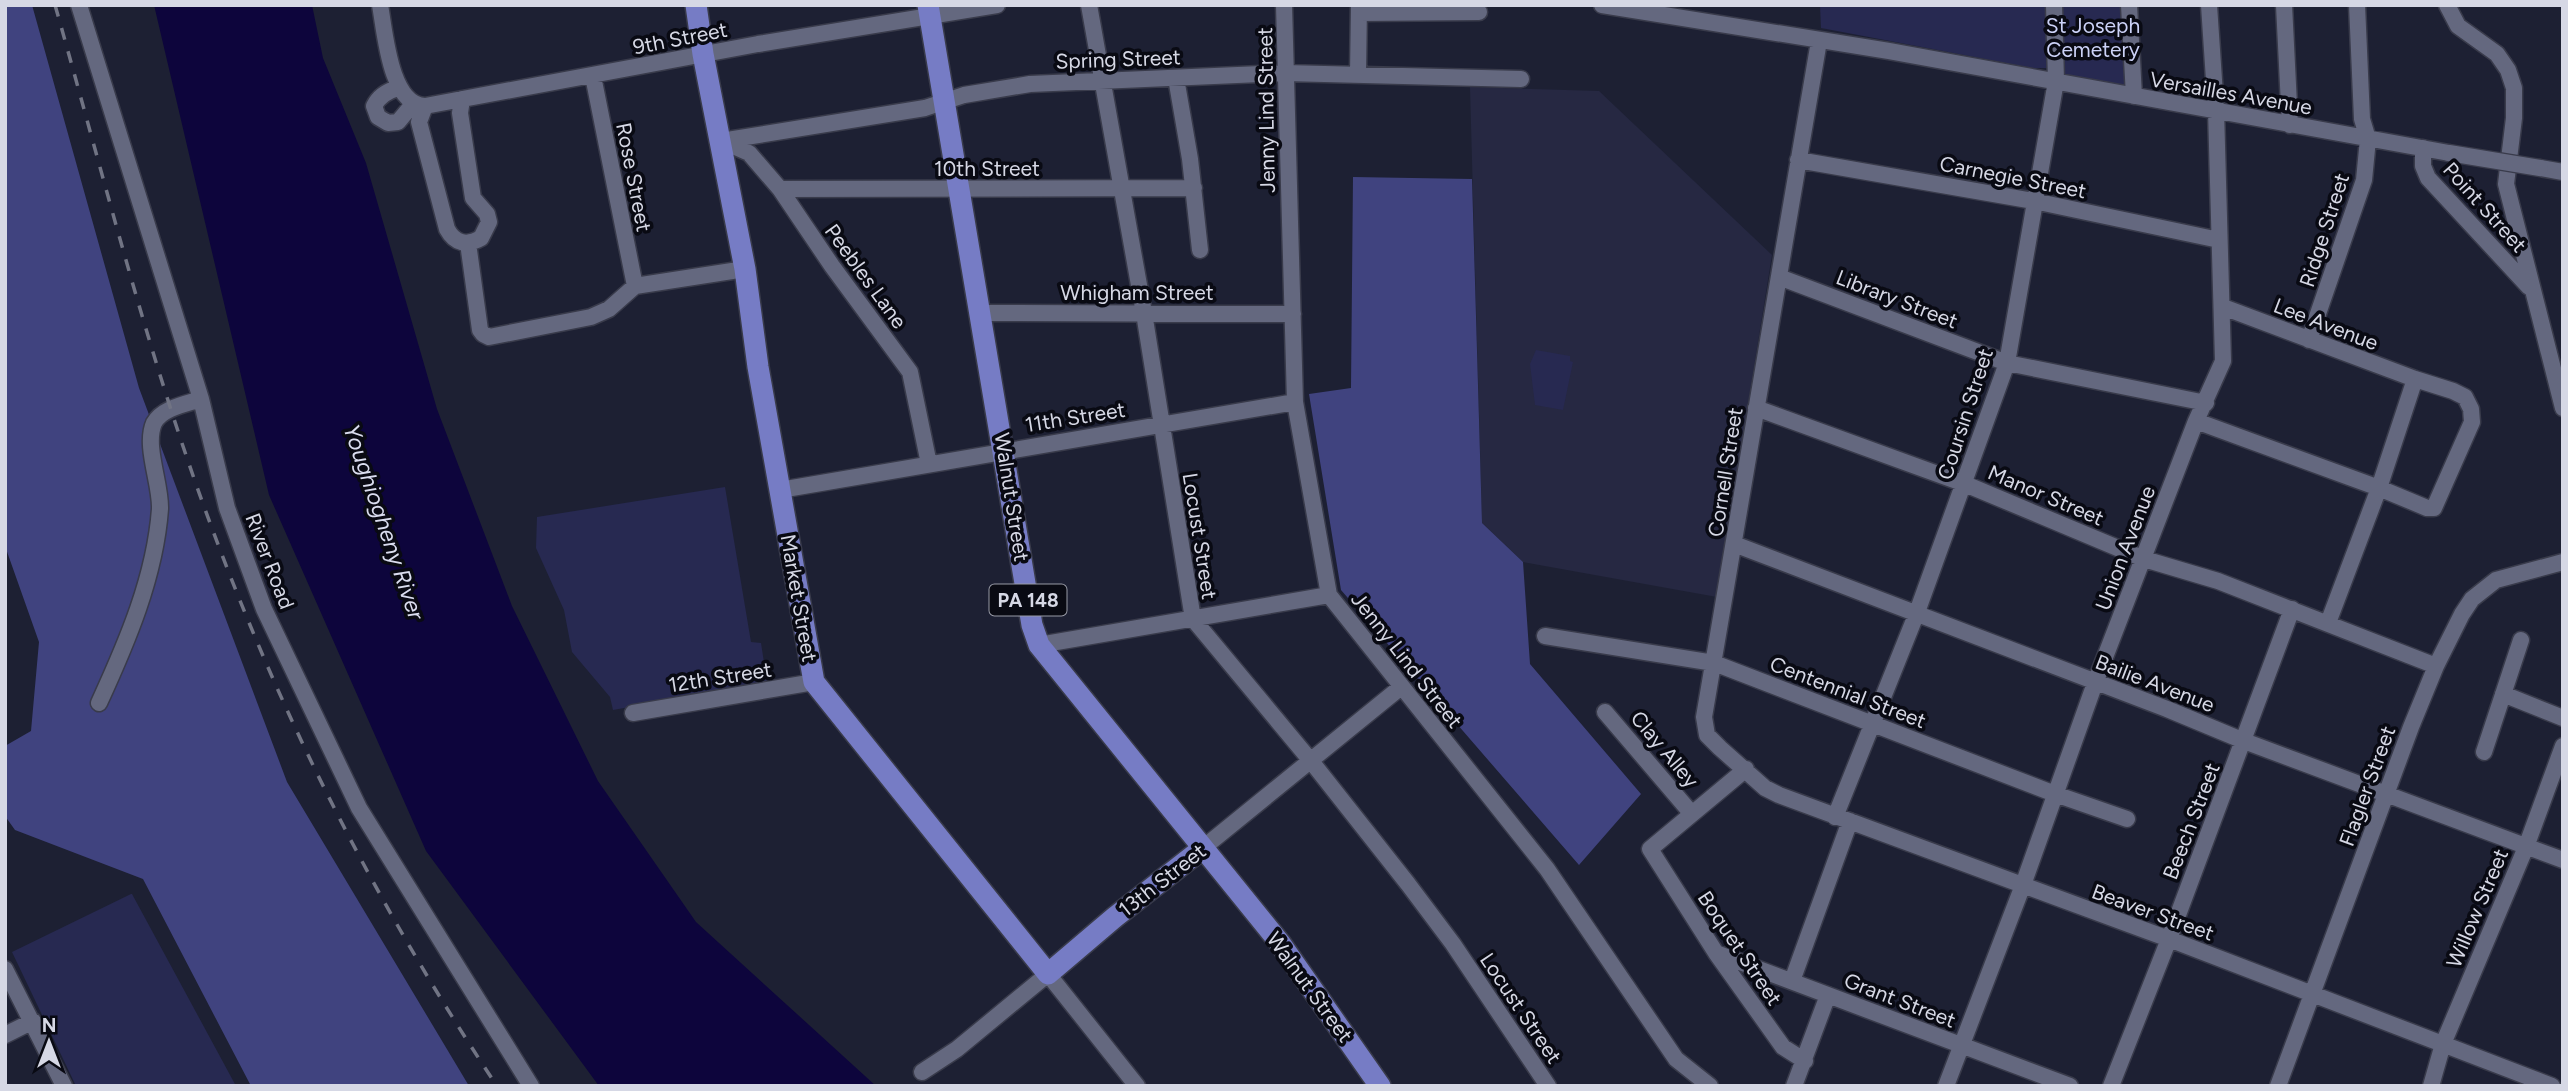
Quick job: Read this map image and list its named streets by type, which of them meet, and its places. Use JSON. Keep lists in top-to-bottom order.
{
  "streets": {
    "main road": [
      "Walnut Street",
      "Market Street",
      "PA 148",
      "13th Street"
    ],
    "street": [
      "9th Street",
      "Spring Street",
      "Versailles Avenue",
      "Jenny Lind Street",
      "10th Street",
      "Rose Street",
      "Carnegie Street",
      "Point Street",
      "Ridge Street",
      "Peebles Lane",
      "Whigham Street",
      "Library Street",
      "Lee Avenue",
      "Coursin Street",
      "11th Street",
      "Cornell Street",
      "Manor Street",
      "Locust Street",
      "Union Avenue",
      "River Road",
      "12th Street",
      "Bailie Avenue",
      "Centennial Street",
      "Clay Alley",
      "Flagler Street",
      "Beech Street",
      "Willow Street",
      "Beaver Street",
      "Boquet Street",
      "Grant Street"
    ]
  },
  "crossings": [
    ["9th Street", "Rose Street"],
    ["9th Street", "Walnut Street"],
    ["9th Street", "Market Street"],
    ["Spring Street", "Jenny Lind Street"],
    ["Spring Street", "Peebles Lane"],
    ["Spring Street", "Walnut Street"],
    ["Spring Street", "Locust Street"],
    ["Spring Street", "Market Street"],
    ["Versailles Avenue", "Point Street"],
    ["Versailles Avenue", "Ridge Street"],
    ["Versailles Avenue", "Coursin Street"],
    ["Versailles Avenue", "Cornell Street"],
    ["Versailles Avenue", "Union Avenue"],
    ["Jenny Lind Street", "Whigham Street"],
    ["Jenny Lind Street", "11th Street"],
    ["Jenny Lind Street", "13th Street"],
    ["10th Street", "Peebles Lane"],
    ["10th Street", "Walnut Street"],
    ["10th Street", "Locust Street"],
    ["Carnegie Street", "Coursin Street"],
    ["Carnegie Street", "Cornell Street"],
    ["Carnegie Street", "Union Avenue"],
    ["Ridge Street", "Lee Avenue"],
    ["Peebles Lane", "11th Street"],
    ["Peebles Lane", "Market Street"],
    ["Whigham Street", "Walnut Street"],
    ["Whigham Street", "Locust Street"],
    ["Library Street", "Coursin Street"],
    ["Library Street", "Cornell Street"],
    ["Library Street", "Union Avenue"],
    ["Lee Avenue", "Union Avenue"],
    ["Coursin Street", "Manor Street"],
    ["Coursin Street", "Bailie Avenue"],
    ["Coursin Street", "Centennial Street"],
    ["Coursin Street", "Beaver Street"],
    ["Coursin Street", "Grant Street"],
    ["11th Street", "Walnut Street"],
    ["11th Street", "Locust Street"],
    ["11th Street", "Market Street"],
    ["Cornell Street", "Manor Street"],
    ["Cornell Street", "Bailie Avenue"],
    ["Cornell Street", "Centennial Street"],
    ["Cornell Street", "Beaver Street"],
    ["Manor Street", "Union Avenue"],
    ["Manor Street", "Flagler Street"],
    ["Manor Street", "Beech Street"],
    ["Walnut Street", "13th Street"],
    ["Locust Street", "13th Street"],
    ["Union Avenue", "Bailie Avenue"],
    ["Union Avenue", "Centennial Street"],
    ["Union Avenue", "Beaver Street"],
    ["Union Avenue", "Grant Street"],
    ["Market Street", "12th Street"],
    ["Market Street", "13th Street"],
    ["Bailie Avenue", "Flagler Street"],
    ["Bailie Avenue", "Beech Street"],
    ["Bailie Avenue", "Willow Street"],
    ["Clay Alley", "Boquet Street"],
    ["Flagler Street", "Beaver Street"],
    ["Beech Street", "Beaver Street"],
    ["Willow Street", "Beaver Street"],
    ["Boquet Street", "Grant Street"]
  ],
  "water": ["Youghiogheny River"],
  "parks": ["St Joseph Cemetery"],
  "north": "top"
}
